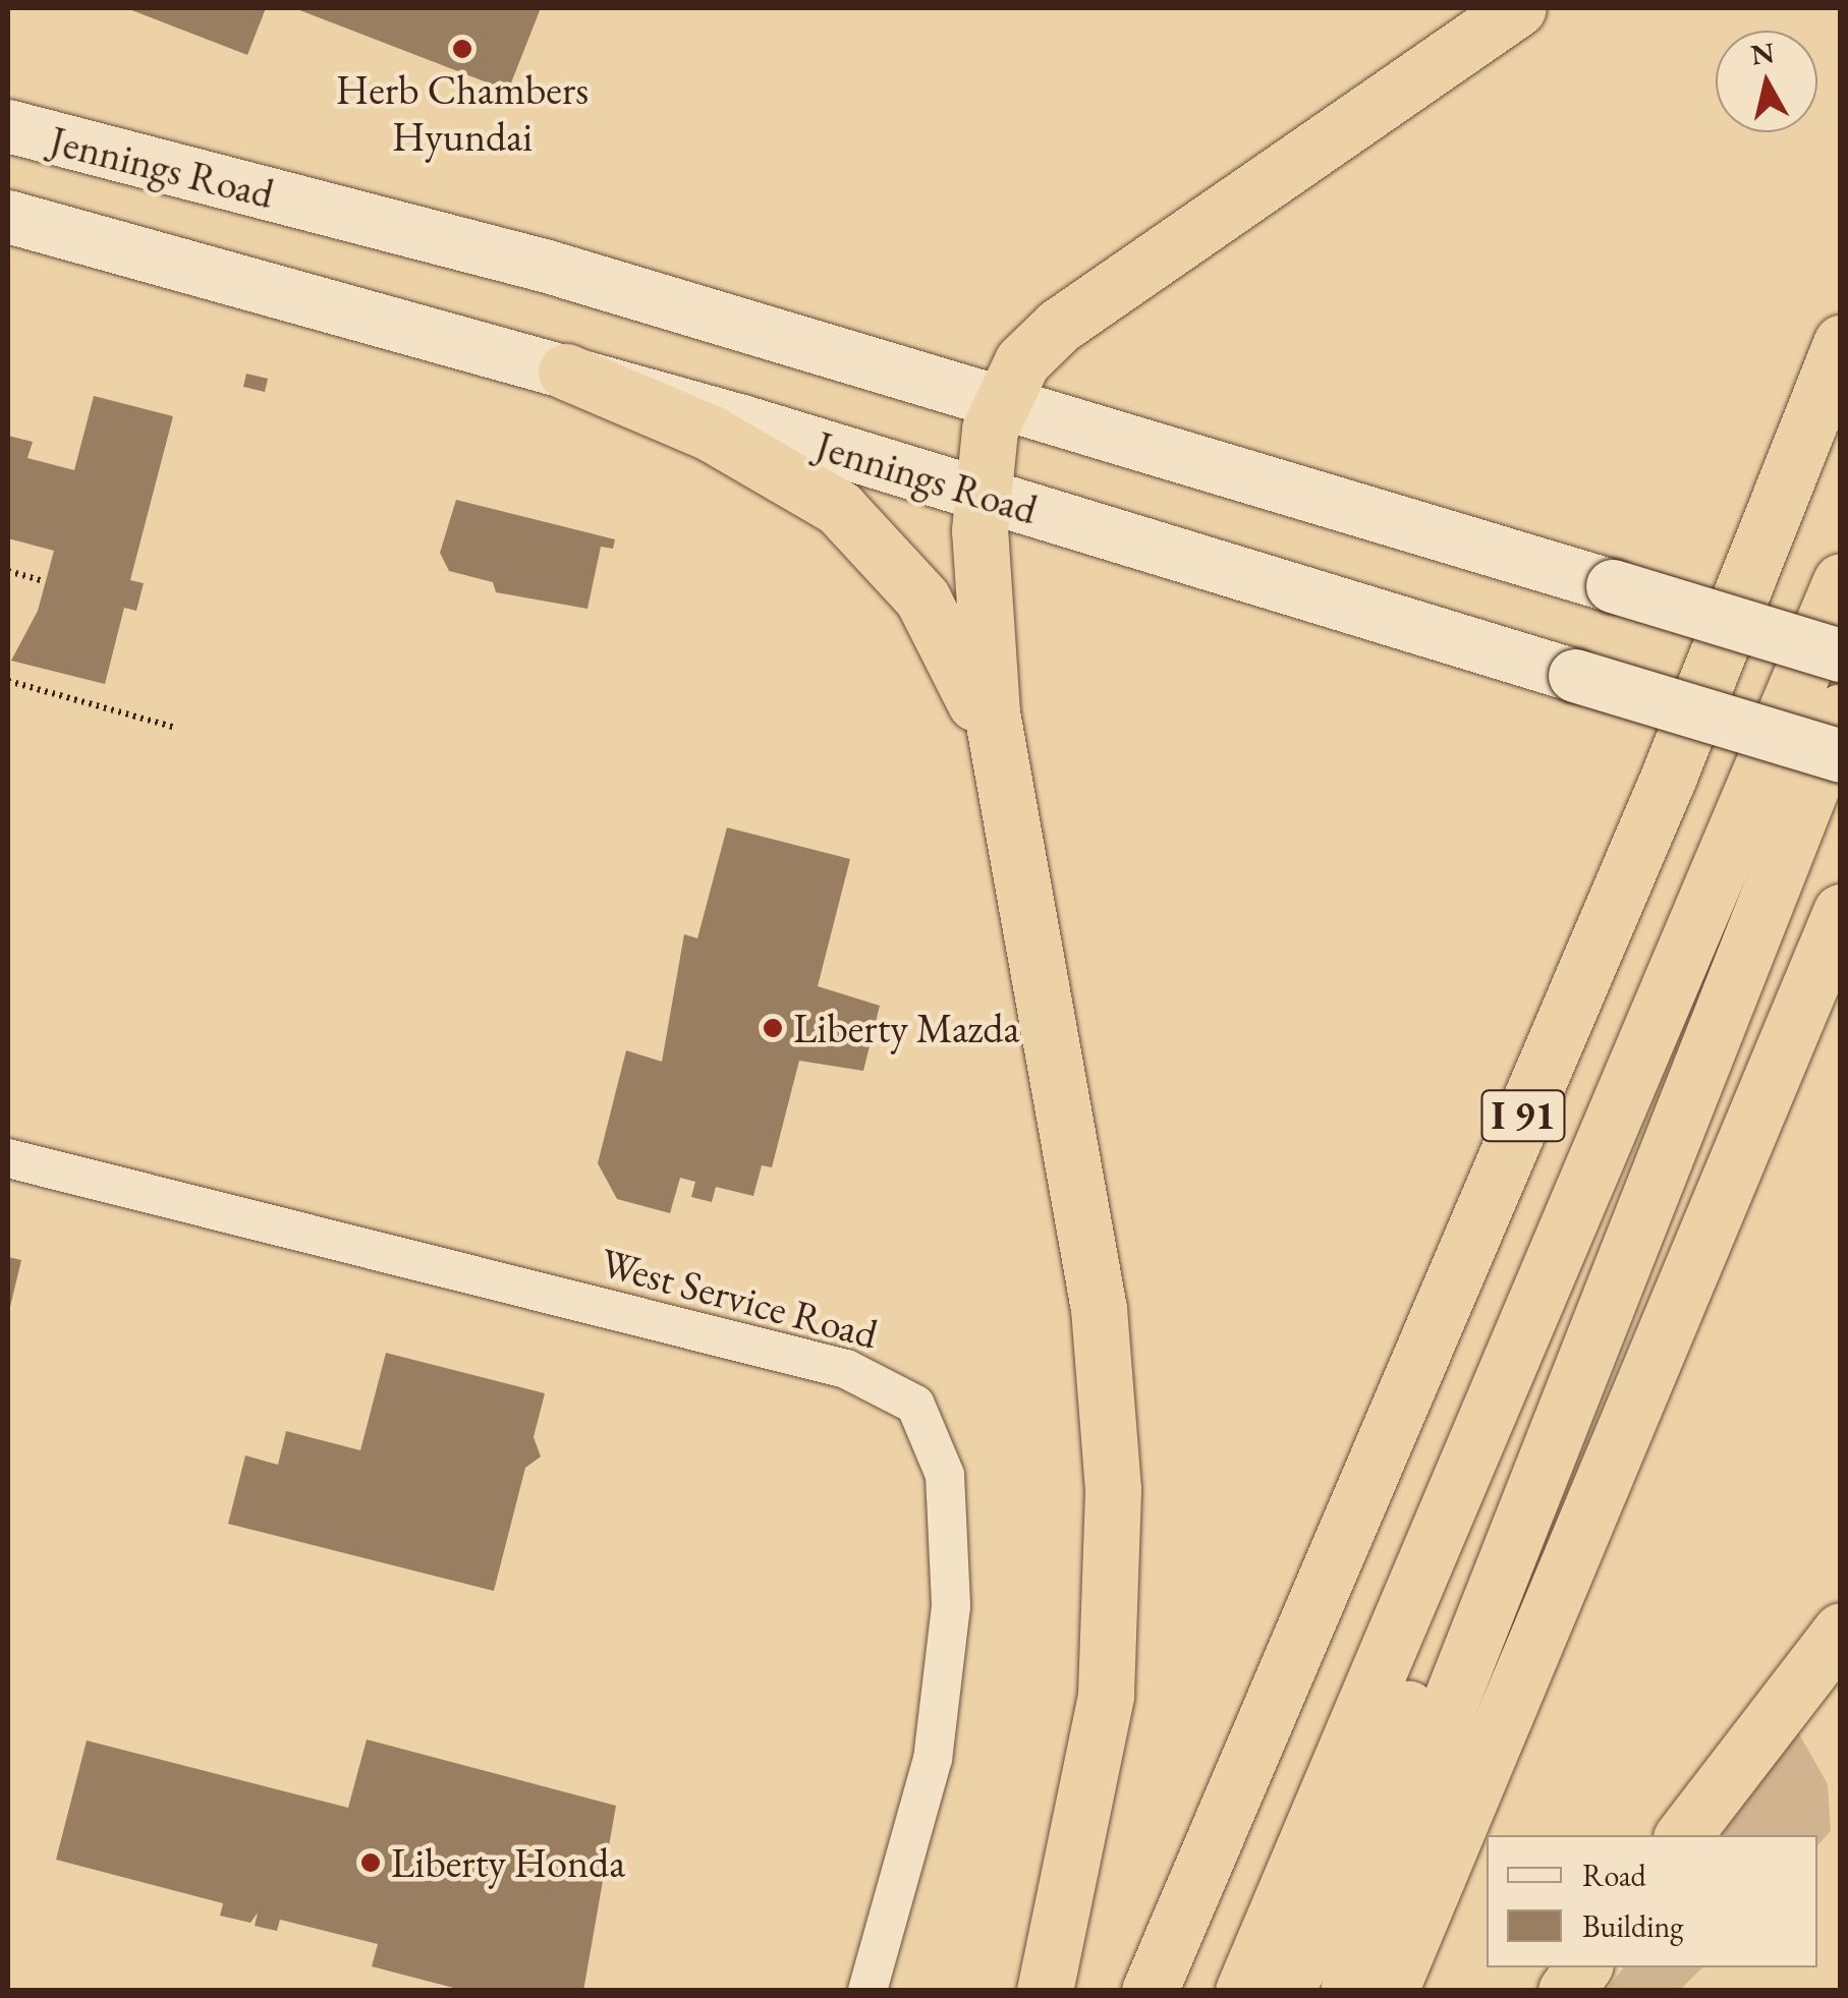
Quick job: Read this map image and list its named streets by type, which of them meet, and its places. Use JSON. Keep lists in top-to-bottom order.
{
  "streets": {
    "highway": ["I 91"],
    "main road": ["Jennings Road"],
    "street": ["West Service Road"]
  },
  "places": ["Herb Chambers Hyundai", "Liberty Mazda", "Liberty Honda"],
  "legend": ["Road", "Building"],
  "north": "top"
}
